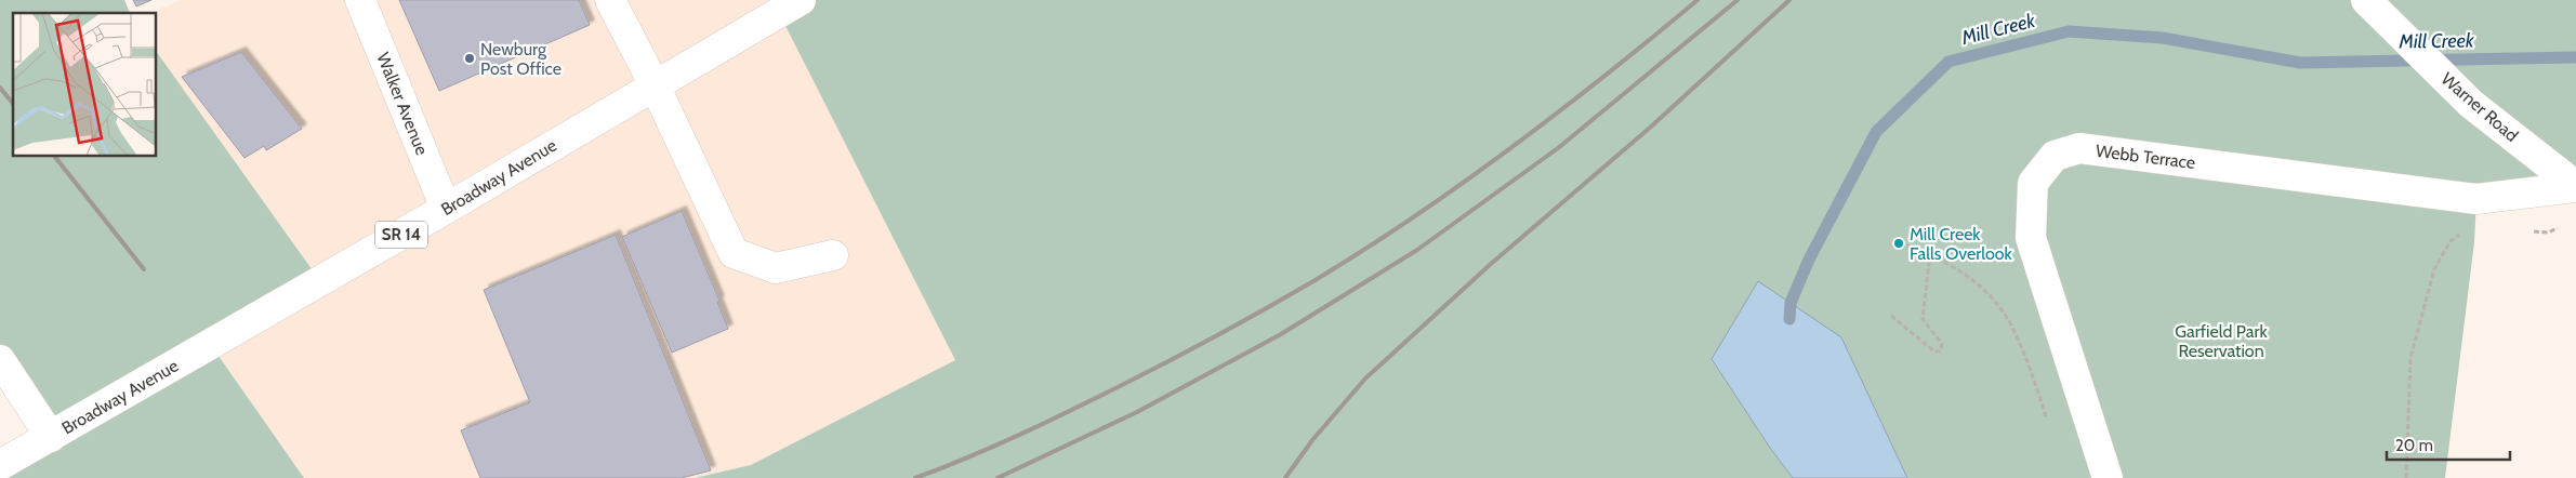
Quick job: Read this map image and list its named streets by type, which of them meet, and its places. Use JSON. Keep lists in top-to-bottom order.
{
  "streets": {
    "main road": [
      "Walker Avenue",
      "Warner Road",
      "Webb Terrace",
      "Broadway Avenue",
      "SR 14"
    ]
  },
  "crossings": [
    ["Walker Avenue", "Broadway Avenue"],
    ["Warner Road", "Webb Terrace"]
  ],
  "water": ["Mill Creek"],
  "parks": ["Garfield Park Reservation"],
  "places": ["Newburg Post Office", "Mill Creek Falls Overlook"],
  "scale_bar": "20 m"
}
